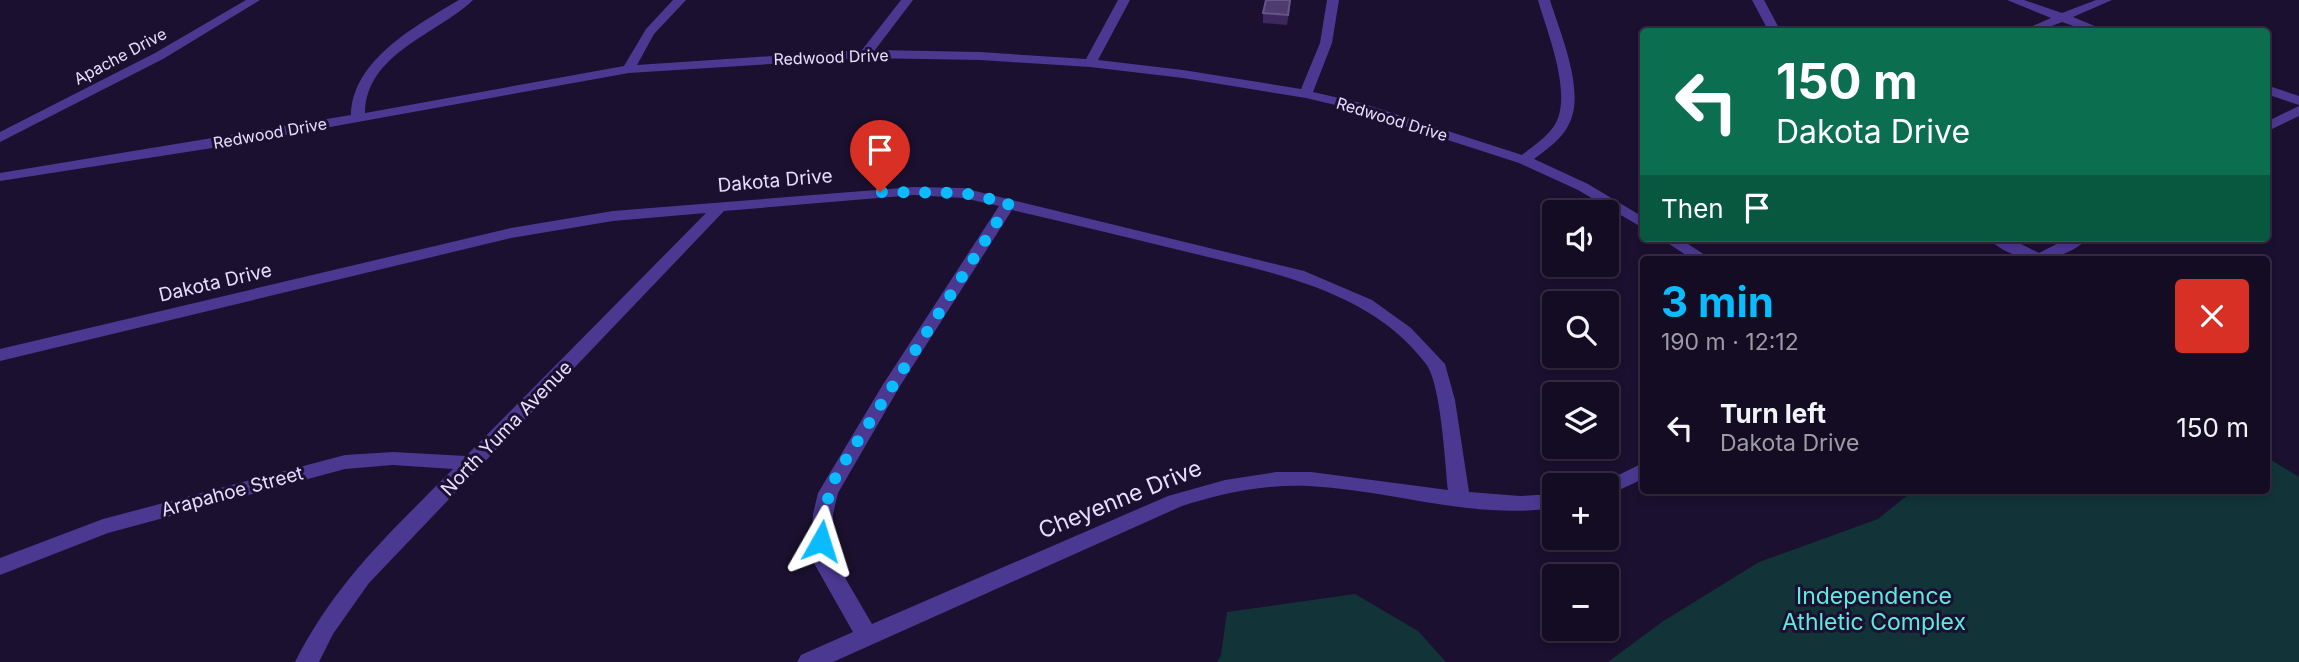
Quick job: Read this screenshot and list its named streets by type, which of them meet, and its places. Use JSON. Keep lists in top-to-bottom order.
{
  "streets": {
    "street": [
      "Apache Drive",
      "Redwood Drive",
      "Dakota Drive",
      "North Yuma Avenue",
      "Arapahoe Street",
      "Cheyenne Drive"
    ]
  },
  "crossings": [
    ["Dakota Drive", "North Yuma Avenue"],
    ["Dakota Drive", "Cheyenne Drive"],
    ["North Yuma Avenue", "Arapahoe Street"]
  ],
  "parks": ["Independence Athletic Complex"],
  "page": {
    "turn": ["150 m", "Dakota Drive"],
    "then": "Then",
    "map_buttons": ["+", "−"],
    "heading": ["3 min", "190 m · 12:12"],
    "list": [
      {
        "name": "Turn left",
        "note": "Dakota Drive",
        "value": "150 m"
      }
    ]
  }
}
